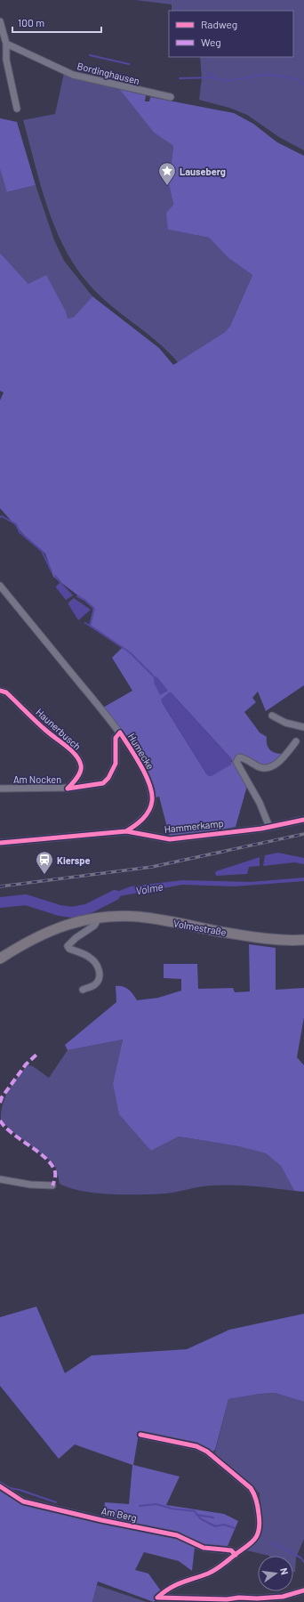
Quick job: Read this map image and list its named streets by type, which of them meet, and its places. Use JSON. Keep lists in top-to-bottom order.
{
  "streets": {
    "main road": ["Volmestraße"],
    "street": [
      "Bordinghausen",
      "Haunerbusch",
      "Humecke",
      "Am Nocken",
      "Hammerkamp",
      "Am Berg"
    ]
  },
  "crossings": [
    ["Haunerbusch", "Am Nocken"],
    ["Humecke", "Am Nocken"],
    ["Humecke", "Hammerkamp"]
  ],
  "water": ["Volme"],
  "places": {
    "place": ["Lauseberg"],
    "station": ["Kierspe"]
  },
  "legend": ["Radweg", "Weg"],
  "scale_bar": "100 m",
  "north": "right"
}
